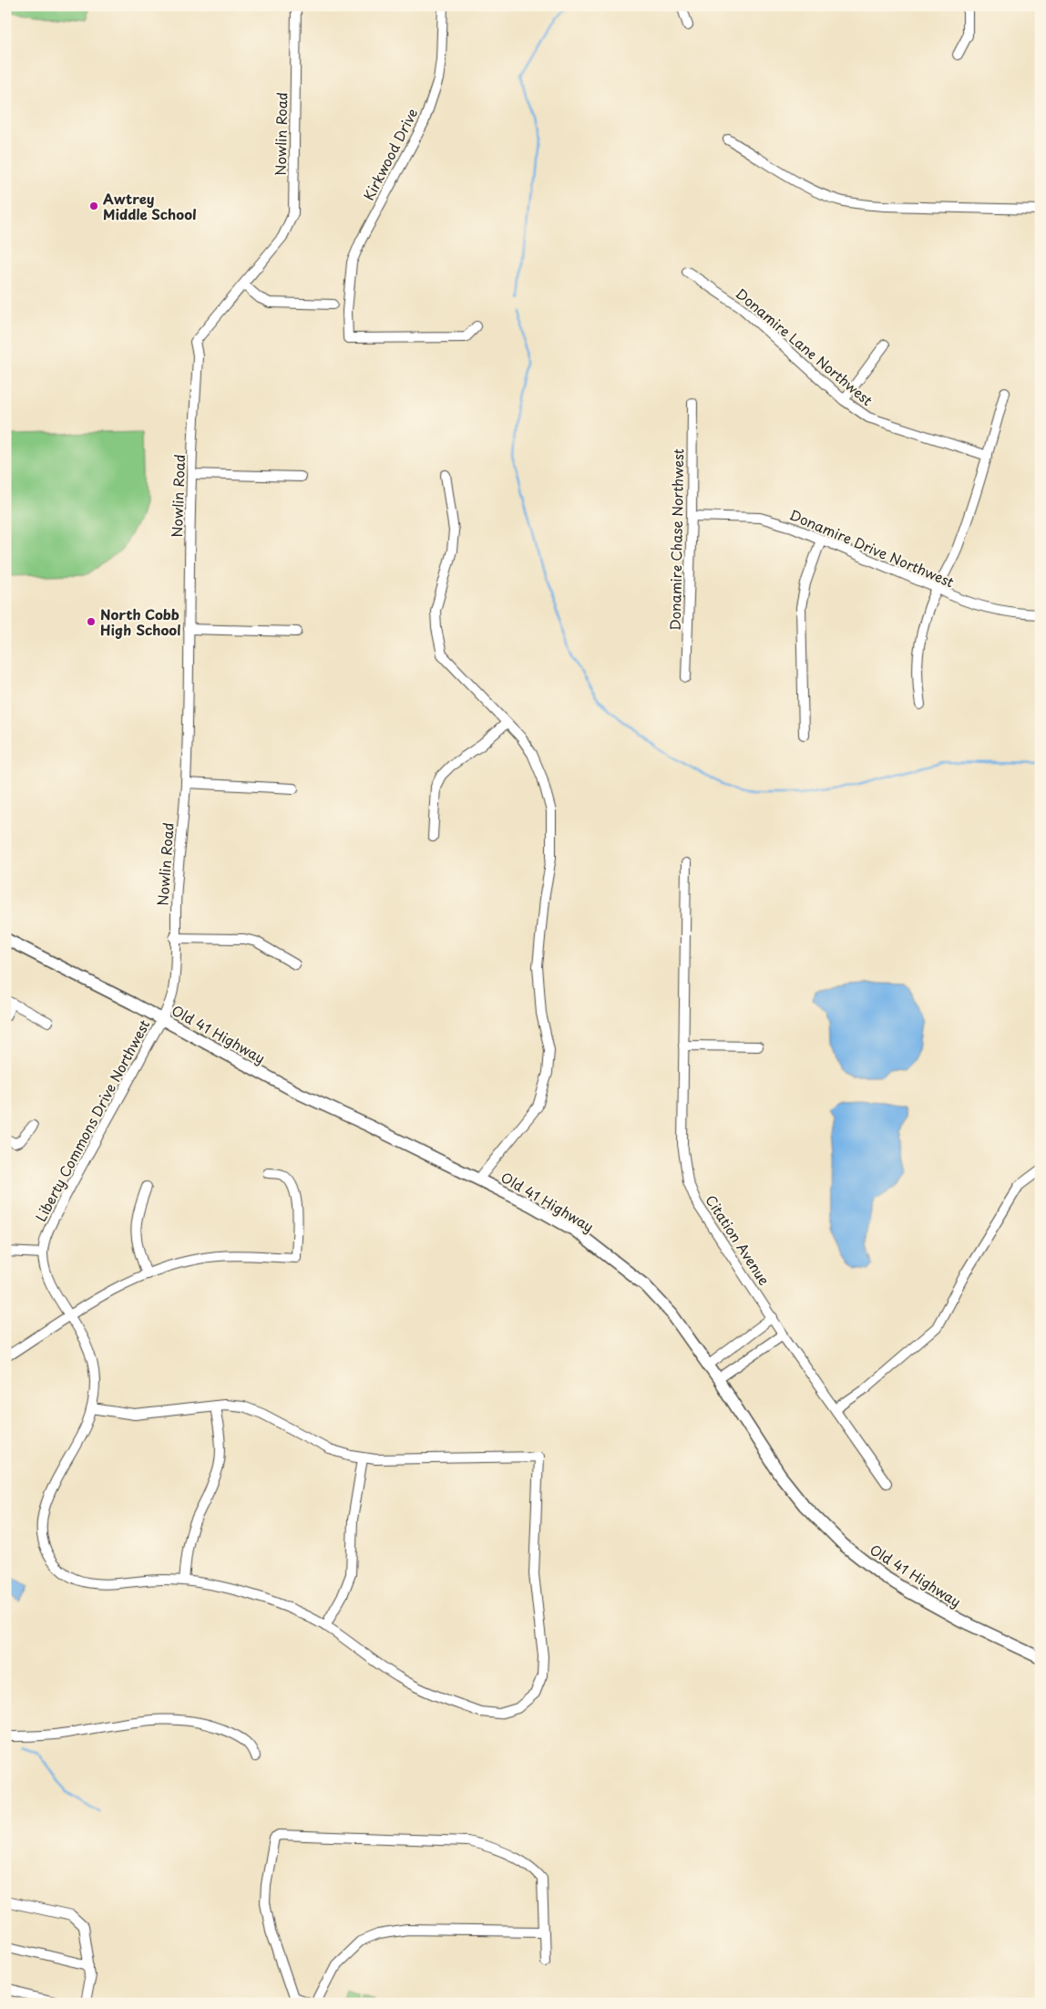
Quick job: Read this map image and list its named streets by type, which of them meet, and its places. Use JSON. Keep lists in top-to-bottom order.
{
  "streets": {
    "main road": ["Old 41 Highway"],
    "street": [
      "Nowlin Road",
      "Kirkwood Drive",
      "Donamire Lane Northwest",
      "Donamire Chase Northwest",
      "Donamire Drive Northwest",
      "Liberty Commons Drive Northwest",
      "Citation Avenue"
    ]
  },
  "crossings": [
    ["Nowlin Road", "Old 41 Highway"],
    ["Nowlin Road", "Liberty Commons Drive Northwest"],
    ["Donamire Chase Northwest", "Donamire Drive Northwest"],
    ["Old 41 Highway", "Liberty Commons Drive Northwest"]
  ],
  "places": ["Awtrey Middle School", "North Cobb High School"]
}
